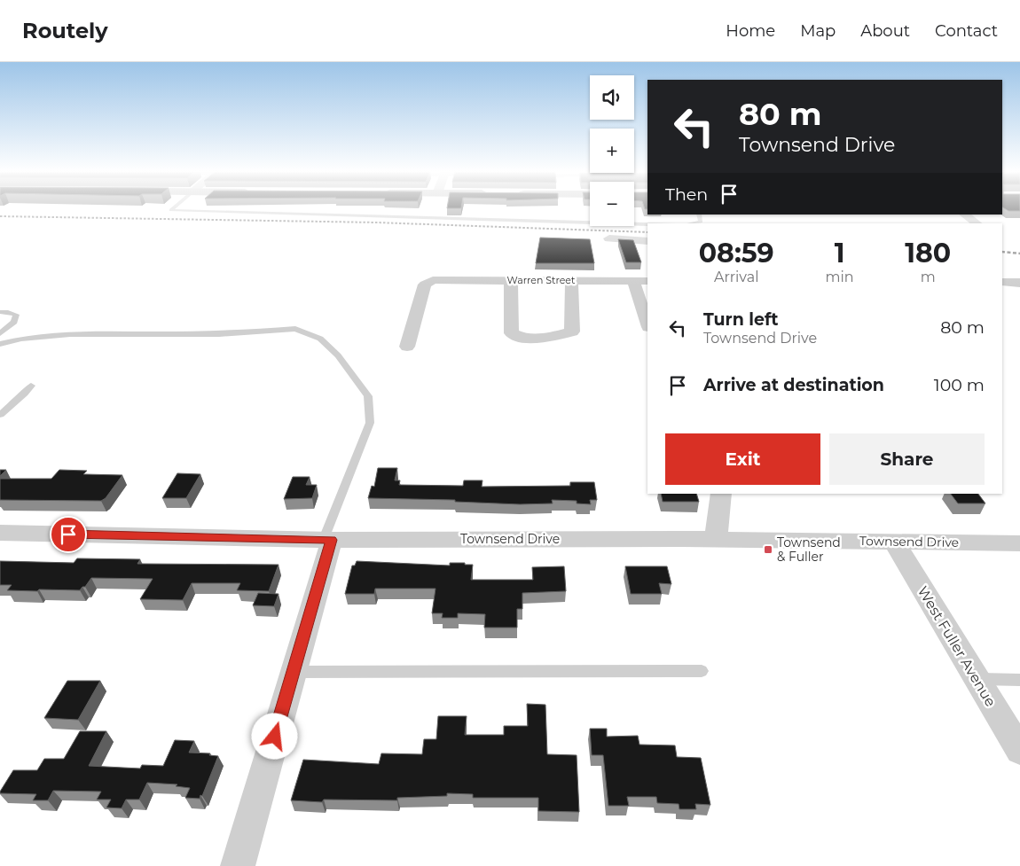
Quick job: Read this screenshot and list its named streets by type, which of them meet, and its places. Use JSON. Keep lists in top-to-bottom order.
{
  "streets": {
    "street": ["Warren Street", "Townsend Drive", "West Fuller Avenue"]
  },
  "crossings": [
    ["Townsend Drive", "West Fuller Avenue"]
  ],
  "places": {
    "transit": ["Townsend & Fuller"]
  },
  "page": {
    "header": "Routely",
    "nav": [
      "Home",
      "Map",
      "About",
      "Contact"
    ],
    "map_buttons": ["+", "−"],
    "turn": ["80 m", "Townsend Drive"],
    "then": "Then",
    "eta": [
      "08:59",
      "Arrival",
      "1",
      "min",
      "180",
      "m"
    ],
    "list": [
      {
        "name": "Turn left",
        "note": "Townsend Drive",
        "value": "80 m"
      },
      {
        "name": "Arrive at destination",
        "value": "100 m"
      }
    ],
    "buttons": ["Exit", "Share"]
  }
}
